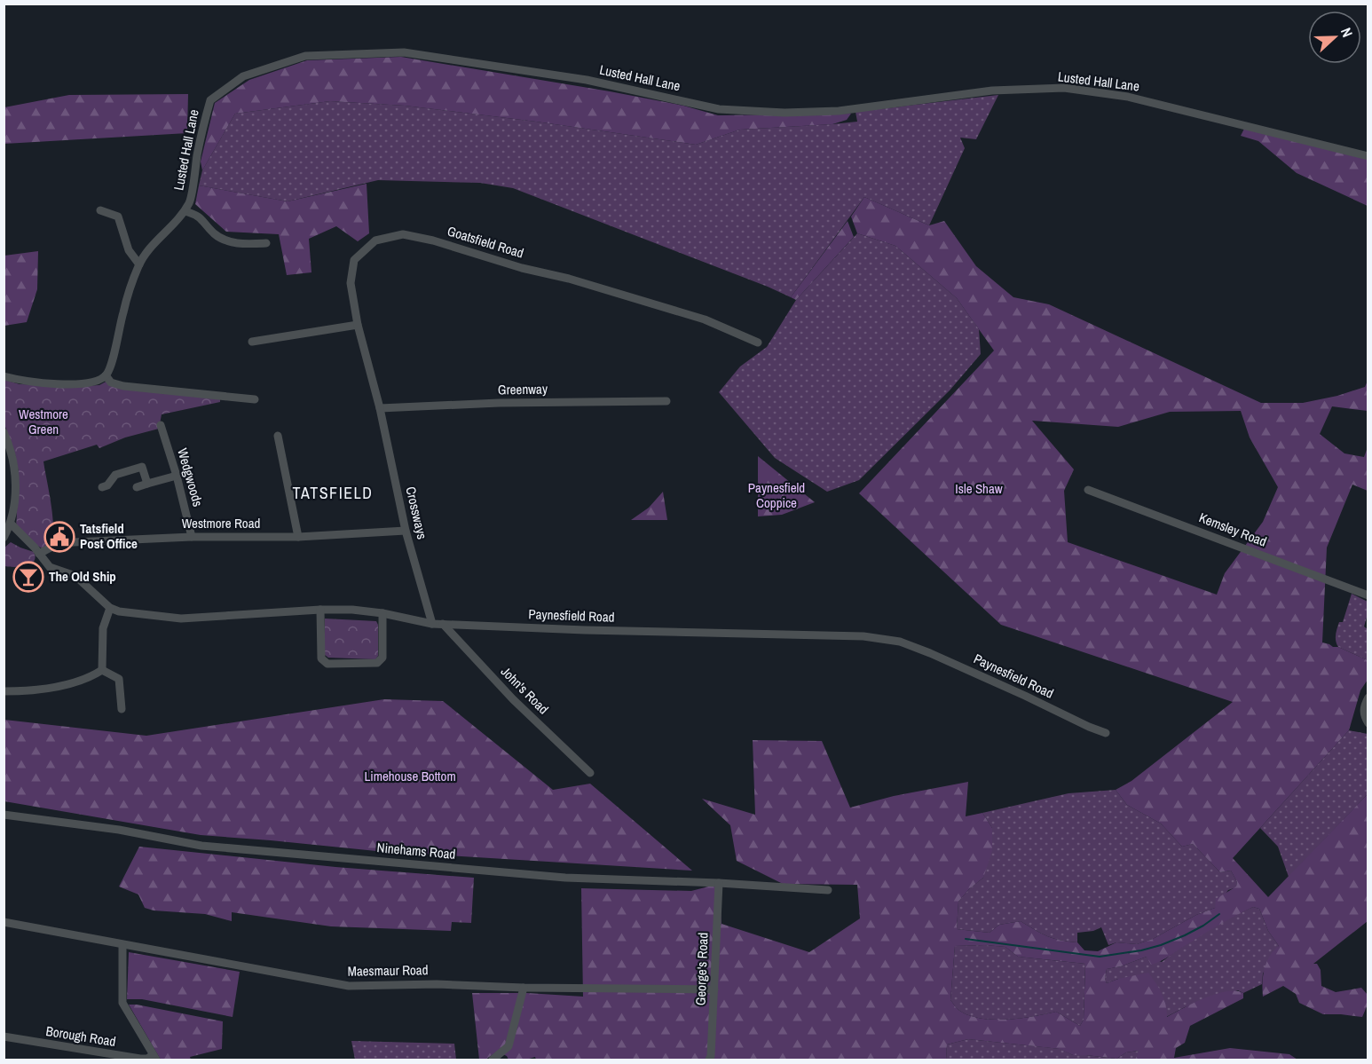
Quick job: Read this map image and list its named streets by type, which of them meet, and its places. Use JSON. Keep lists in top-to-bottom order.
{
  "streets": {
    "street": [
      "Lusted Hall Lane",
      "Goatsfield Road",
      "Greenway",
      "Wedgwoods",
      "Crossways",
      "Westmore Road",
      "Kemsley Road",
      "Paynesfield Road",
      "John's Road",
      "Ninehams Road",
      "George's Road",
      "Maesmaur Road",
      "Borough Road"
    ]
  },
  "crossings": [
    ["Goatsfield Road", "Greenway"],
    ["Goatsfield Road", "Crossways"],
    ["Greenway", "Crossways"],
    ["Wedgwoods", "Westmore Road"],
    ["Crossways", "Westmore Road"],
    ["Crossways", "Paynesfield Road"],
    ["Paynesfield Road", "John's Road"],
    ["Ninehams Road", "George's Road"],
    ["George's Road", "Maesmaur Road"]
  ],
  "districts": ["TATSFIELD"],
  "parks": [
    "Westmore Green",
    "Paynesfield Coppice",
    "Isle Shaw",
    "Limehouse Bottom"
  ],
  "places": {
    "public building": ["Tatsfield Post Office"],
    "bar": ["The Old Ship"]
  },
  "north": "right"
}
